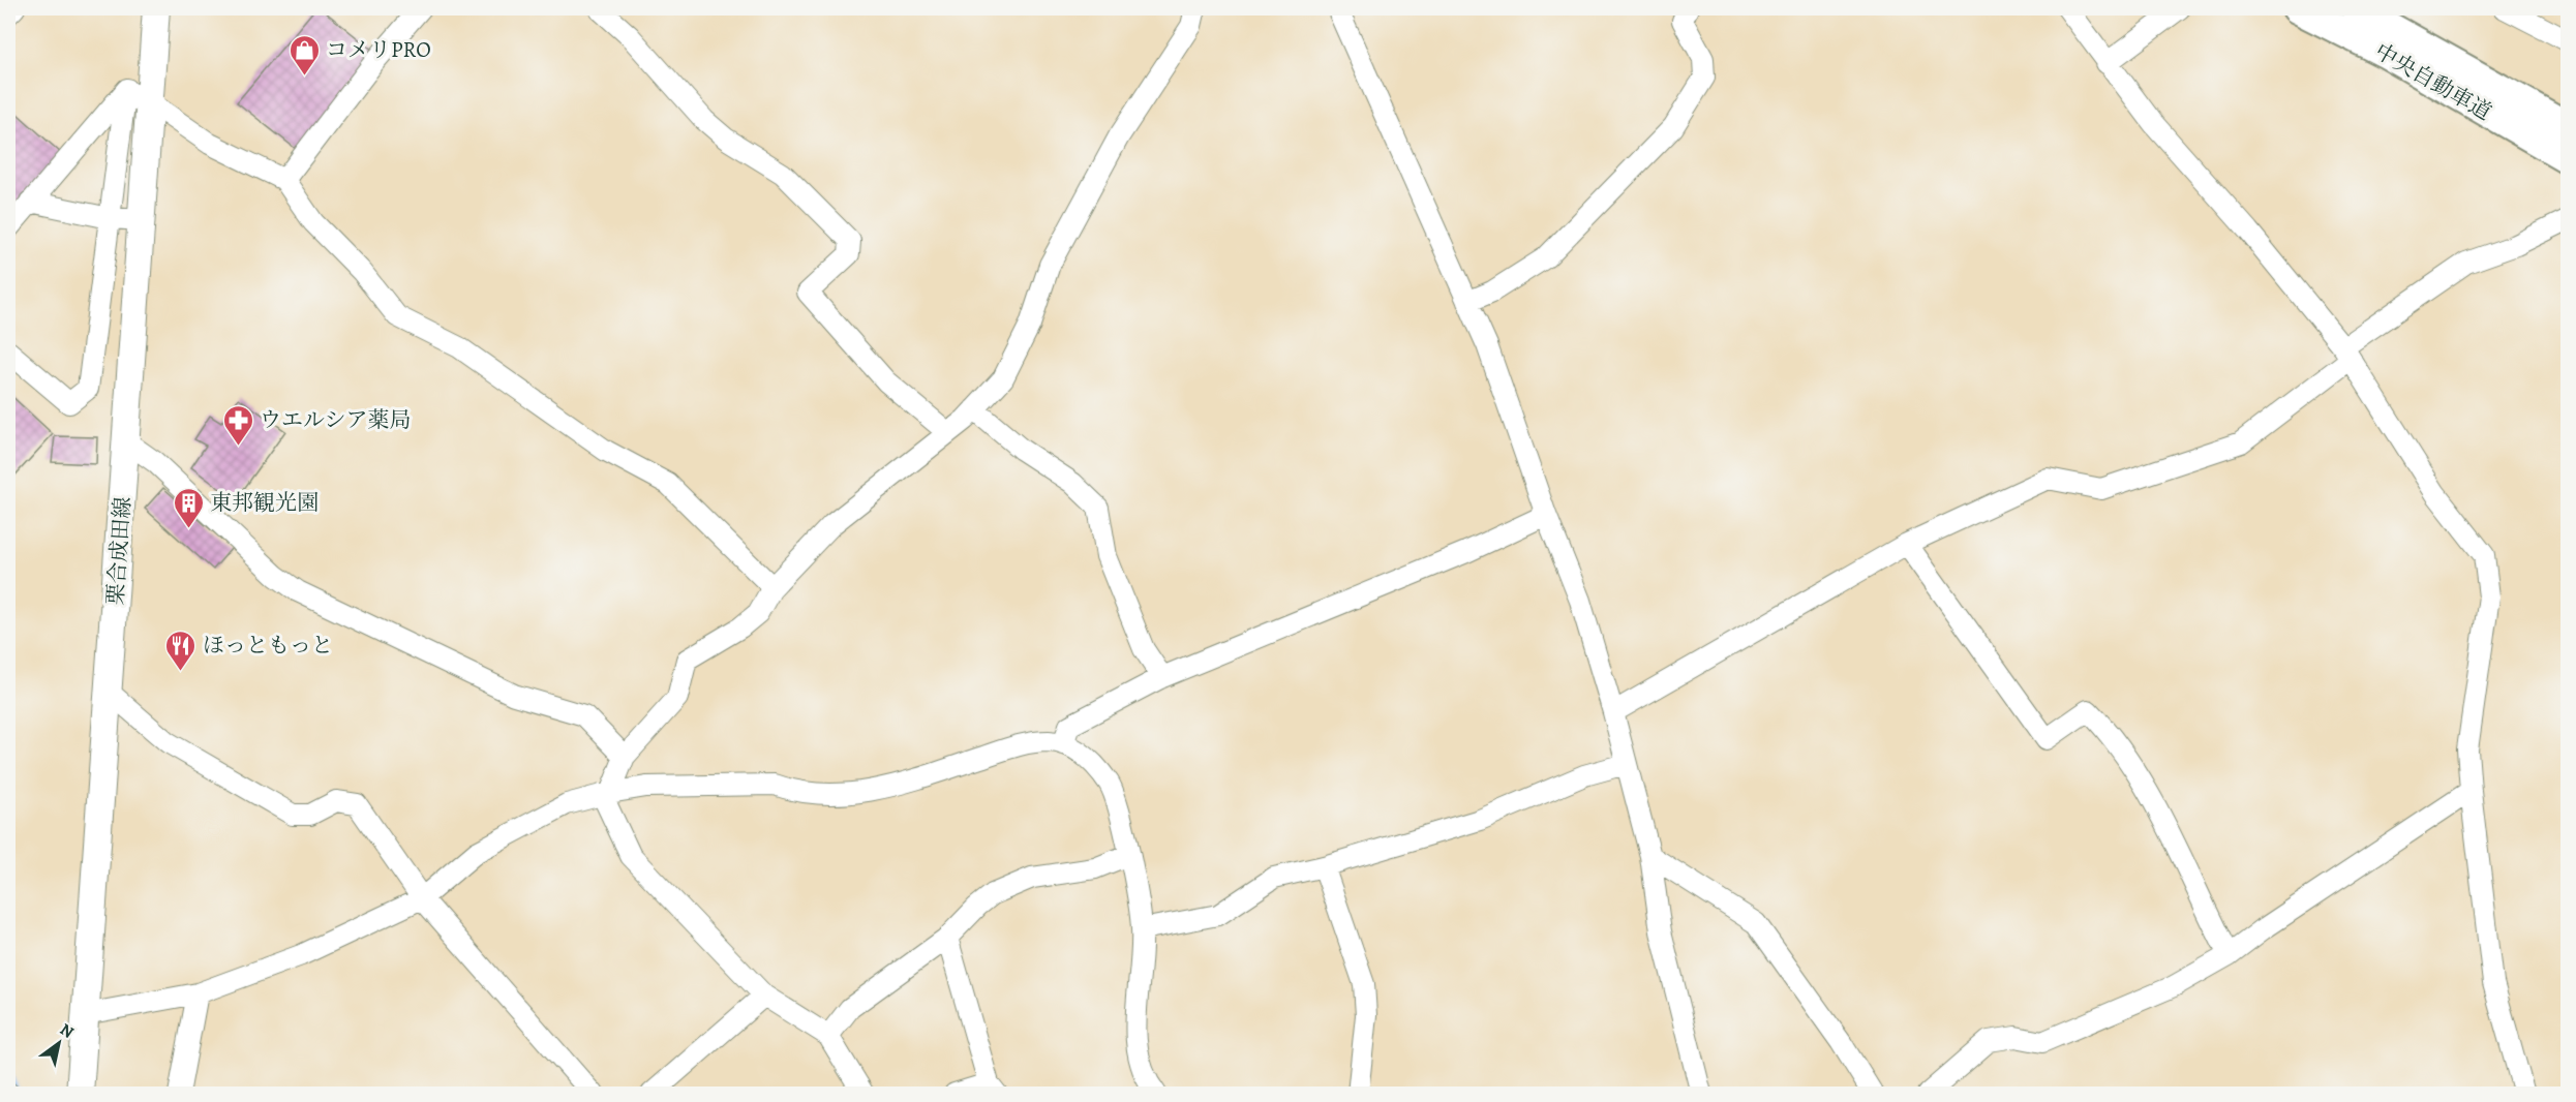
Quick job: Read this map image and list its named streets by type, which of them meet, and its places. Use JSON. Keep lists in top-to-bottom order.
{
  "streets": {
    "highway": ["中央自動車道"],
    "main road": ["栗合成田線"]
  },
  "places": {
    "shop": ["コメリPRO"],
    "pharmacy": ["ウエルシア薬局"],
    "building": ["東邦観光園"],
    "restaurant": ["ほっともっと"]
  },
  "north": "top right"
}
